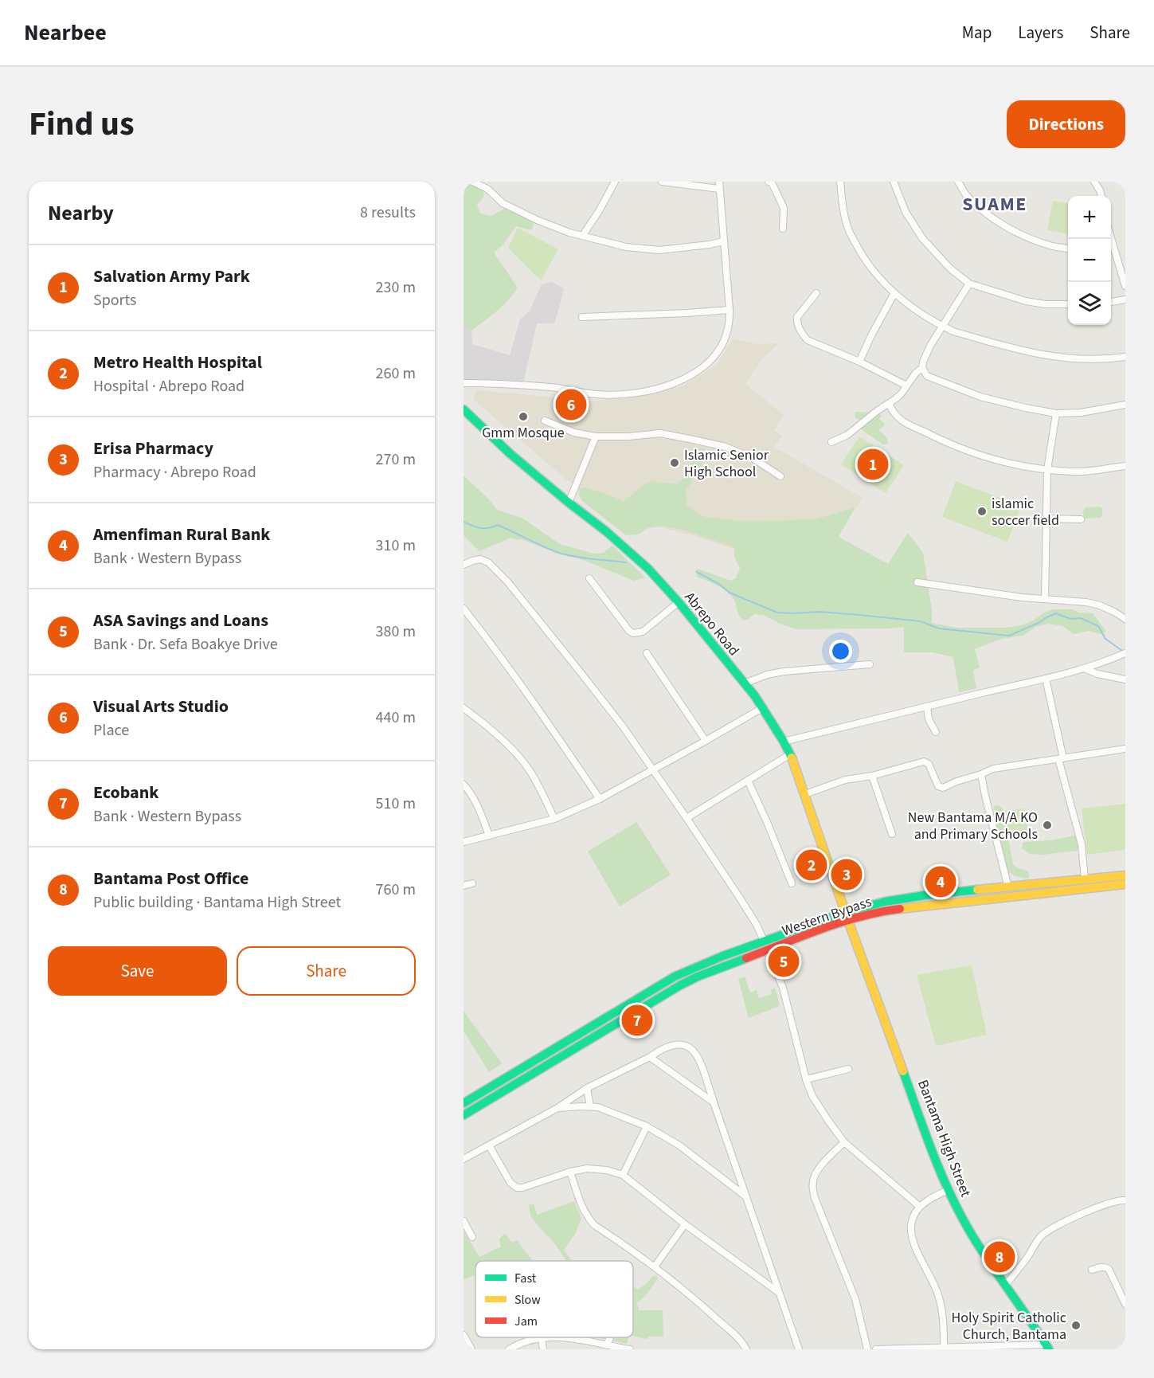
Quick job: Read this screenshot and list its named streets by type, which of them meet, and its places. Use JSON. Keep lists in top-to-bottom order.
{
  "streets": {
    "main road": ["Abrepo Road", "Western Bypass", "Bantama High Street"]
  },
  "crossings": [
    ["Abrepo Road", "Western Bypass"],
    ["Abrepo Road", "Bantama High Street"],
    ["Western Bypass", "Bantama High Street"]
  ],
  "districts": ["SUAME"],
  "places": [
    "Gmm Mosque",
    "Islamic Senior High School",
    "islamic soccer field",
    "New Bantama M/A KO and Primary Schools",
    "Holy Spirit Catholic Church, Bantama"
  ],
  "legend": ["Fast", "Slow", "Jam"],
  "page": {
    "header": "Nearbee",
    "nav": ["Map", "Layers", "Share"],
    "title": "Find us",
    "buttons": [
      "Directions",
      ["Save", "Share"]
    ],
    "heading": ["Nearby", "8 results"],
    "map_buttons": ["+", "−"],
    "list": [
      {
        "mark": "1",
        "name": "Salvation Army Park",
        "note": "Sports",
        "value": "230 m"
      },
      {
        "mark": "2",
        "name": "Metro Health Hospital",
        "note": "Hospital · Abrepo Road",
        "value": "260 m"
      },
      {
        "mark": "3",
        "name": "Erisa Pharmacy",
        "note": "Pharmacy · Abrepo Road",
        "value": "270 m"
      },
      {
        "mark": "4",
        "name": "Amenfiman Rural Bank",
        "note": "Bank · Western Bypass",
        "value": "310 m"
      },
      {
        "mark": "5",
        "name": "ASA Savings and Loans",
        "note": "Bank · Dr. Sefa Boakye Drive",
        "value": "380 m"
      },
      {
        "mark": "6",
        "name": "Visual Arts Studio",
        "note": "Place",
        "value": "440 m"
      },
      {
        "mark": "7",
        "name": "Ecobank",
        "note": "Bank · Western Bypass",
        "value": "510 m"
      },
      {
        "mark": "8",
        "name": "Bantama Post Office",
        "note": "Public building · Bantama High Street",
        "value": "760 m"
      }
    ],
    "pins": [
      "6",
      "1",
      "2",
      "3",
      "4",
      "5",
      "7",
      "8"
    ]
  }
}
